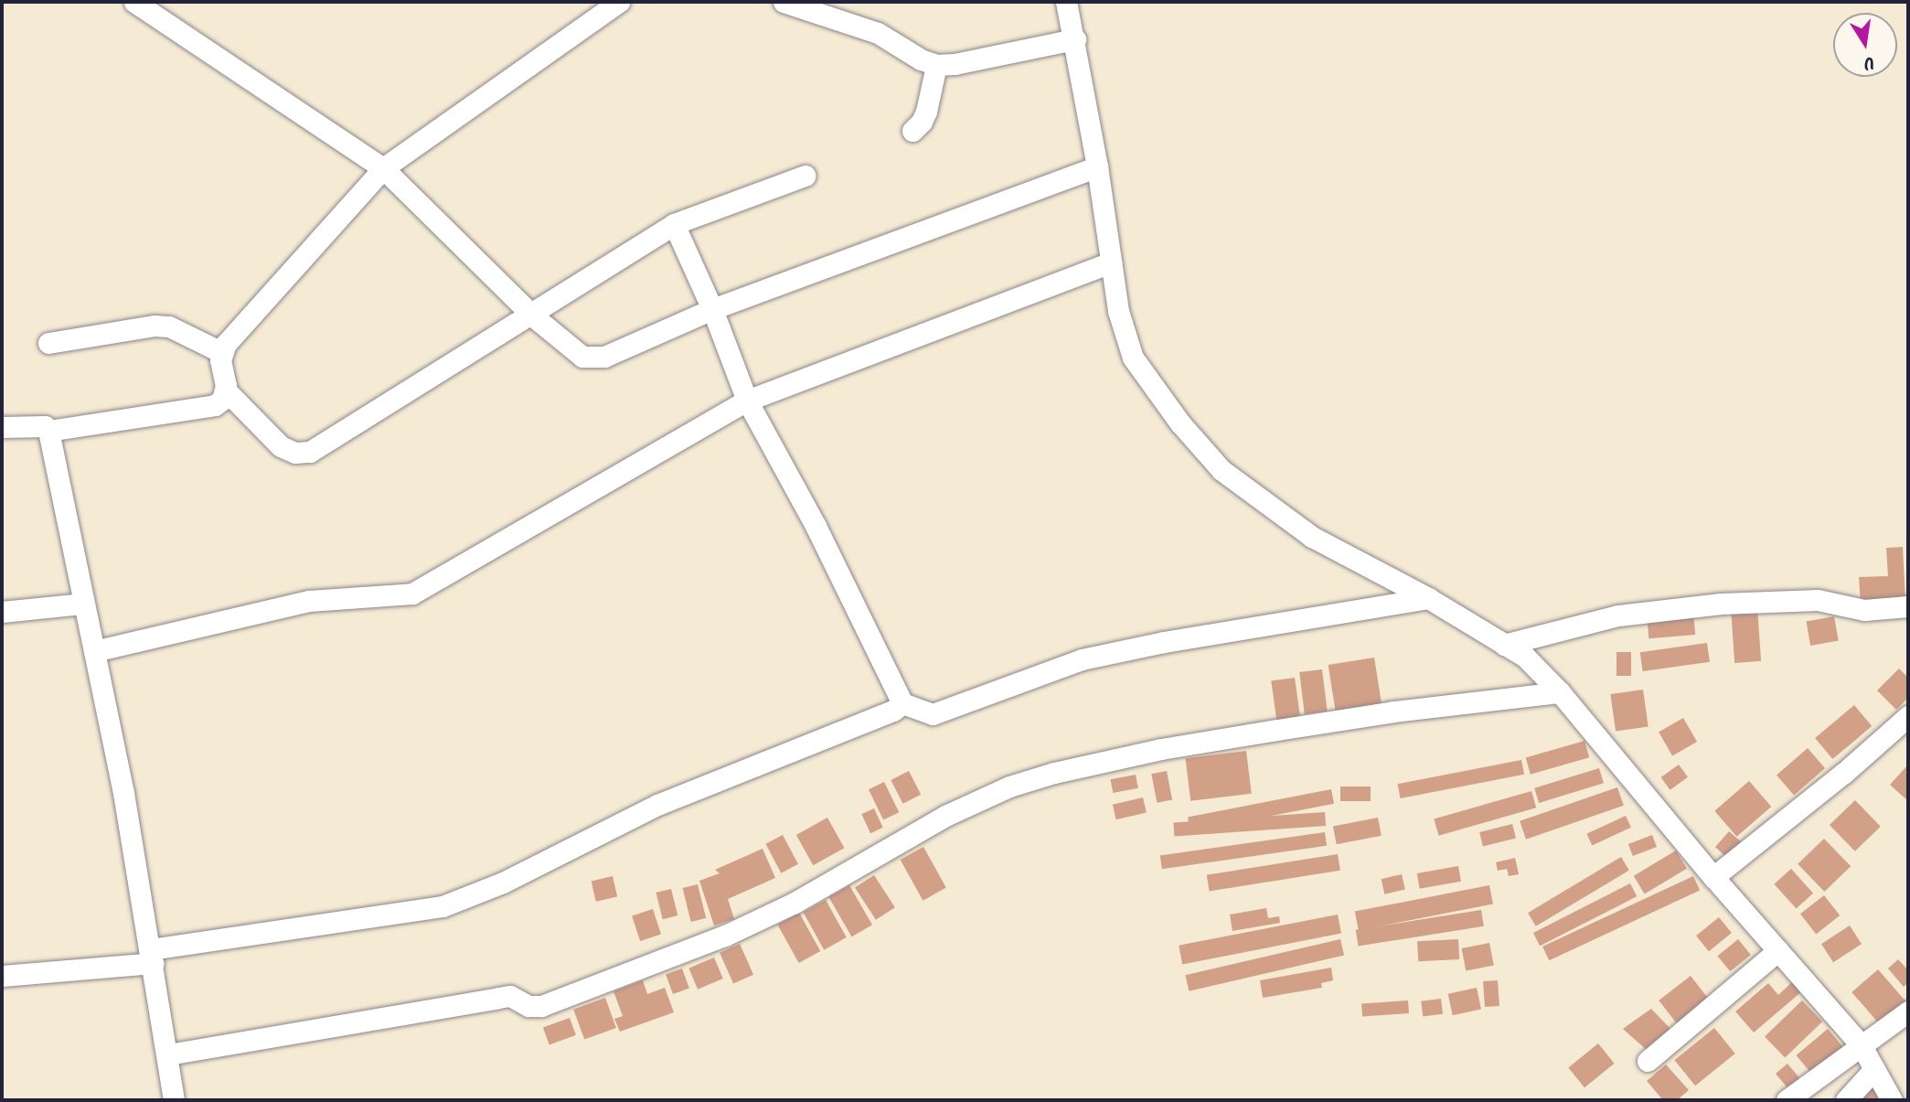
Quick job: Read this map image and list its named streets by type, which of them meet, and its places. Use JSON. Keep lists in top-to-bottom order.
{
  "north": "bottom"
}
